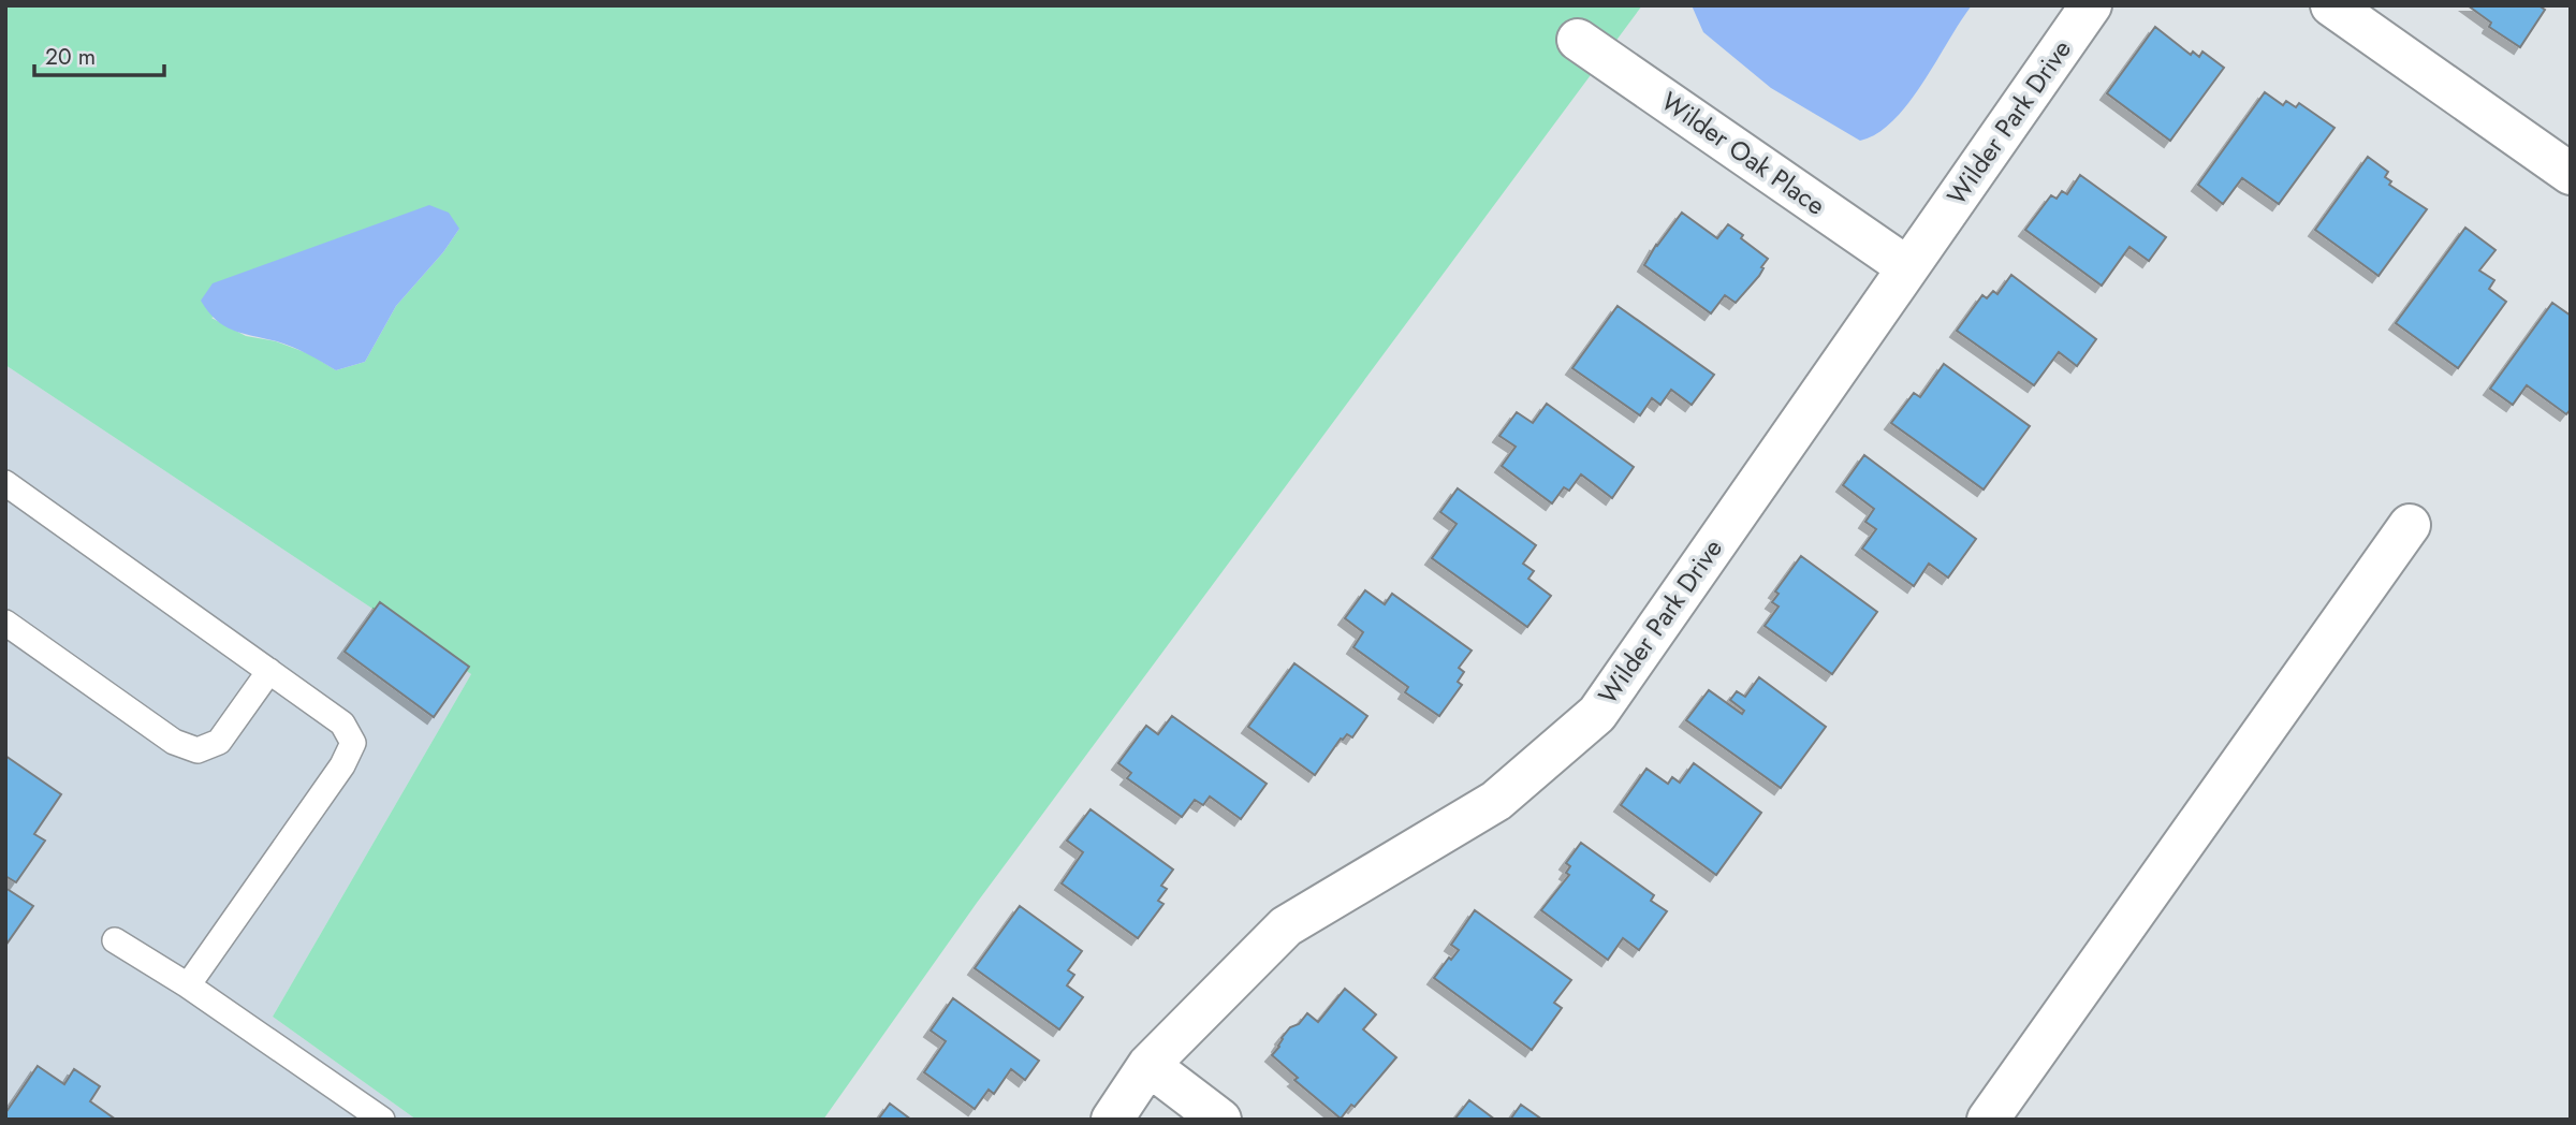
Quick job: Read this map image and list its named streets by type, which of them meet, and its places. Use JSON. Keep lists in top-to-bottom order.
{
  "streets": {
    "street": ["Wilder Park Drive", "Wilder Oak Place"]
  },
  "crossings": [
    ["Wilder Park Drive", "Wilder Oak Place"]
  ],
  "scale_bar": "20 m"
}
